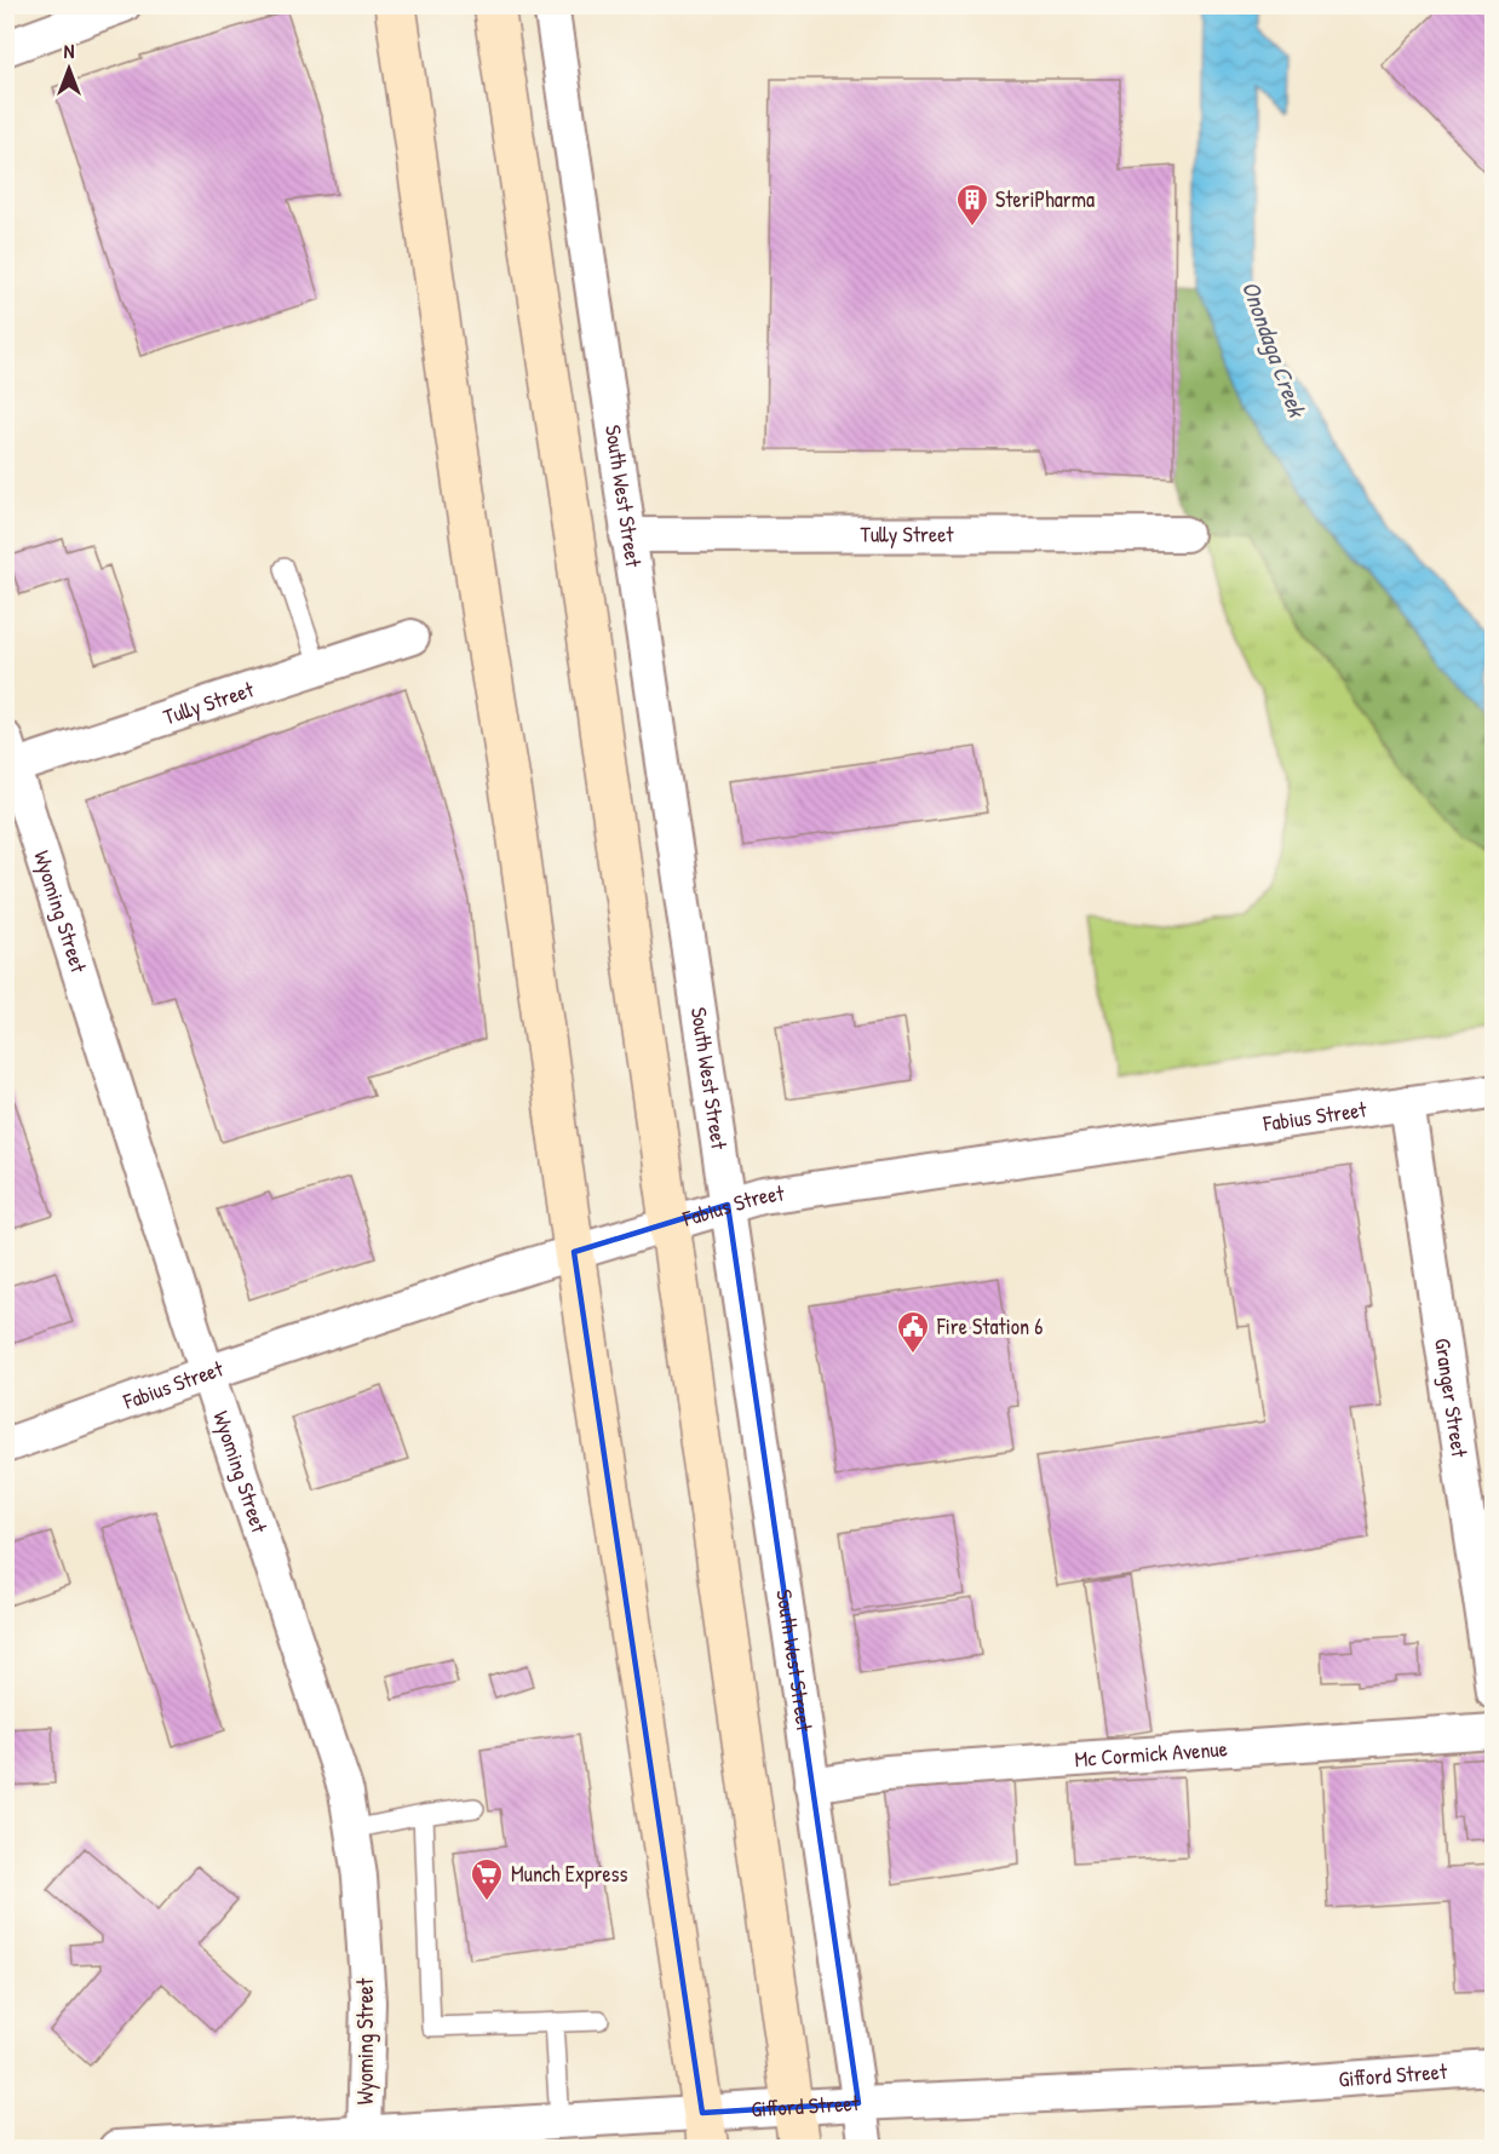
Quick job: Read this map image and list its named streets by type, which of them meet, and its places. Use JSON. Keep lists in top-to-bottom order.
{
  "streets": {
    "street": [
      "South West Street",
      "Tully Street",
      "Wyoming Street",
      "Fabius Street",
      "Granger Street",
      "Mc Cormick Avenue",
      "Gifford Street"
    ]
  },
  "crossings": [
    ["South West Street", "Tully Street"],
    ["South West Street", "Fabius Street"],
    ["South West Street", "Mc Cormick Avenue"],
    ["South West Street", "Gifford Street"],
    ["Tully Street", "Wyoming Street"],
    ["Wyoming Street", "Fabius Street"],
    ["Wyoming Street", "Gifford Street"],
    ["Fabius Street", "Granger Street"]
  ],
  "water": ["Onondaga Creek"],
  "places": {
    "building": ["SteriPharma"],
    "public building": ["Fire Station 6"],
    "supermarket": ["Munch Express"]
  },
  "north": "top"
}
